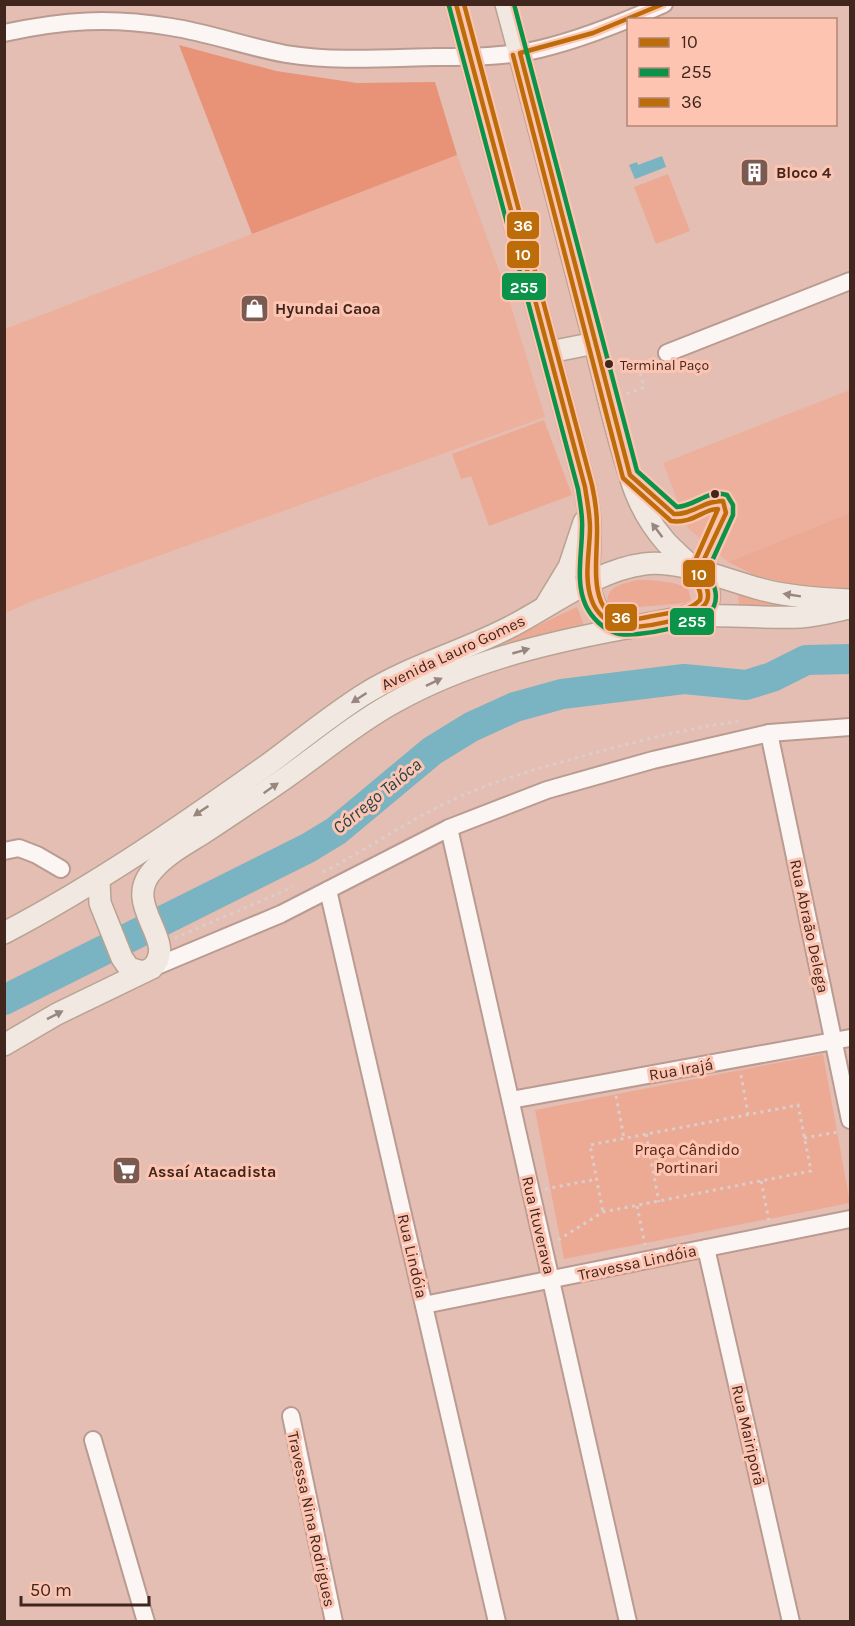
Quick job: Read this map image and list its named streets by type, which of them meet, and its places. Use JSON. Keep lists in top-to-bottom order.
{
  "streets": {
    "main road": ["Avenida Lauro Gomes"],
    "street": [
      "Rua Abraão Delega",
      "Rua Irajá",
      "Rua Ituverava",
      "Rua Lindóia",
      "Travessa Lindóia",
      "Rua Mairiporã",
      "Travessa Nina Rodrigues"
    ]
  },
  "crossings": [
    ["Rua Abraão Delega", "Rua Irajá"],
    ["Rua Irajá", "Rua Ituverava"],
    ["Rua Ituverava", "Travessa Lindóia"],
    ["Rua Lindóia", "Travessa Lindóia"],
    ["Travessa Lindóia", "Rua Mairiporã"]
  ],
  "water": ["Córrego Taióca"],
  "parks": ["Praça Cândido Portinari"],
  "places": {
    "building": ["Bloco 4"],
    "shop": ["Hyundai Caoa"],
    "other": ["Terminal Paço"],
    "supermarket": ["Assaí Atacadista"]
  },
  "lines": ["transit line 10", "transit line 255", "transit line 36"],
  "legend": ["10", "255", "36"],
  "scale_bar": "50 m"
}
